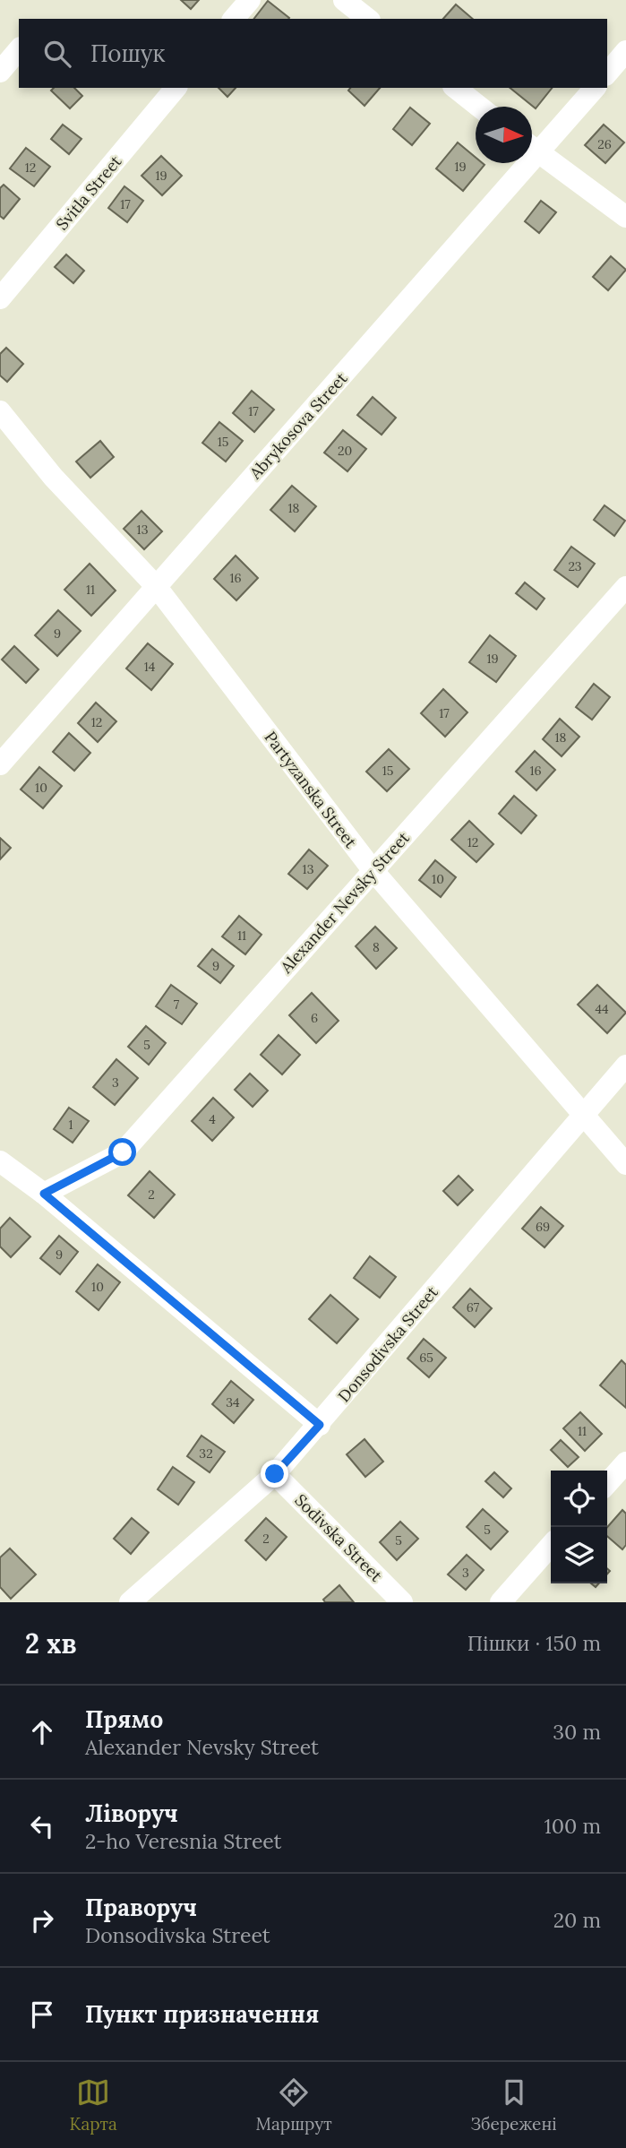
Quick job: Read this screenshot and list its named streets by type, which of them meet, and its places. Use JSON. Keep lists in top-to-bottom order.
{
  "streets": {
    "street": [
      "Svitla Street",
      "Abrykosova Street",
      "Partyzanska Street",
      "Alexander Nevsky Street",
      "Donsodivska Street",
      "Sodivska Street"
    ]
  },
  "crossings": [
    ["Abrykosova Street", "Partyzanska Street"],
    ["Partyzanska Street", "Alexander Nevsky Street"],
    ["Partyzanska Street", "Donsodivska Street"],
    ["Donsodivska Street", "Sodivska Street"]
  ],
  "house_numbers": [
    "26",
    "19",
    "12",
    "19",
    "17",
    "17",
    "15",
    "20",
    "18",
    "13",
    "23",
    "16",
    "11",
    "9",
    "19",
    "14",
    "17",
    "12",
    "18",
    "15",
    "16",
    "10",
    "12",
    "13",
    "10",
    "11",
    "8",
    "9",
    "7",
    "44",
    "6",
    "5",
    "3",
    "4",
    "1",
    "2",
    "69",
    "9",
    "10",
    "67",
    "65",
    "34",
    "11",
    "32",
    "5",
    "2",
    "5",
    "3"
  ],
  "north": "right",
  "page": {
    "search": "Пошук",
    "heading": ["2 хв", "Пішки · 150 m"],
    "list": [
      ["Прямо", "Alexander Nevsky Street", "30 m"],
      ["Ліворуч", "2-ho Veresnia Street", "100 m"],
      ["Праворуч", "Donsodivska Street", "20 m"],
      "Пункт призначення"
    ],
    "nav": ["Карта", "Маршрут", "Збережені"]
  }
}
